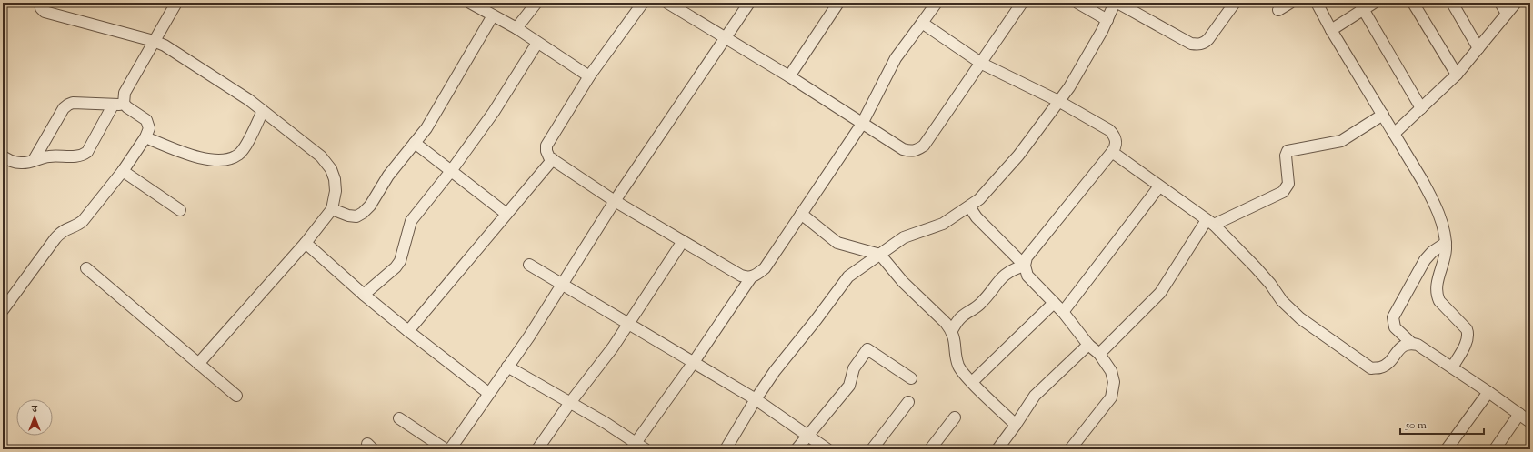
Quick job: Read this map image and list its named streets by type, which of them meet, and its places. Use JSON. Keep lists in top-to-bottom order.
{
  "scale_bar": "50 m",
  "north": "top"
}
